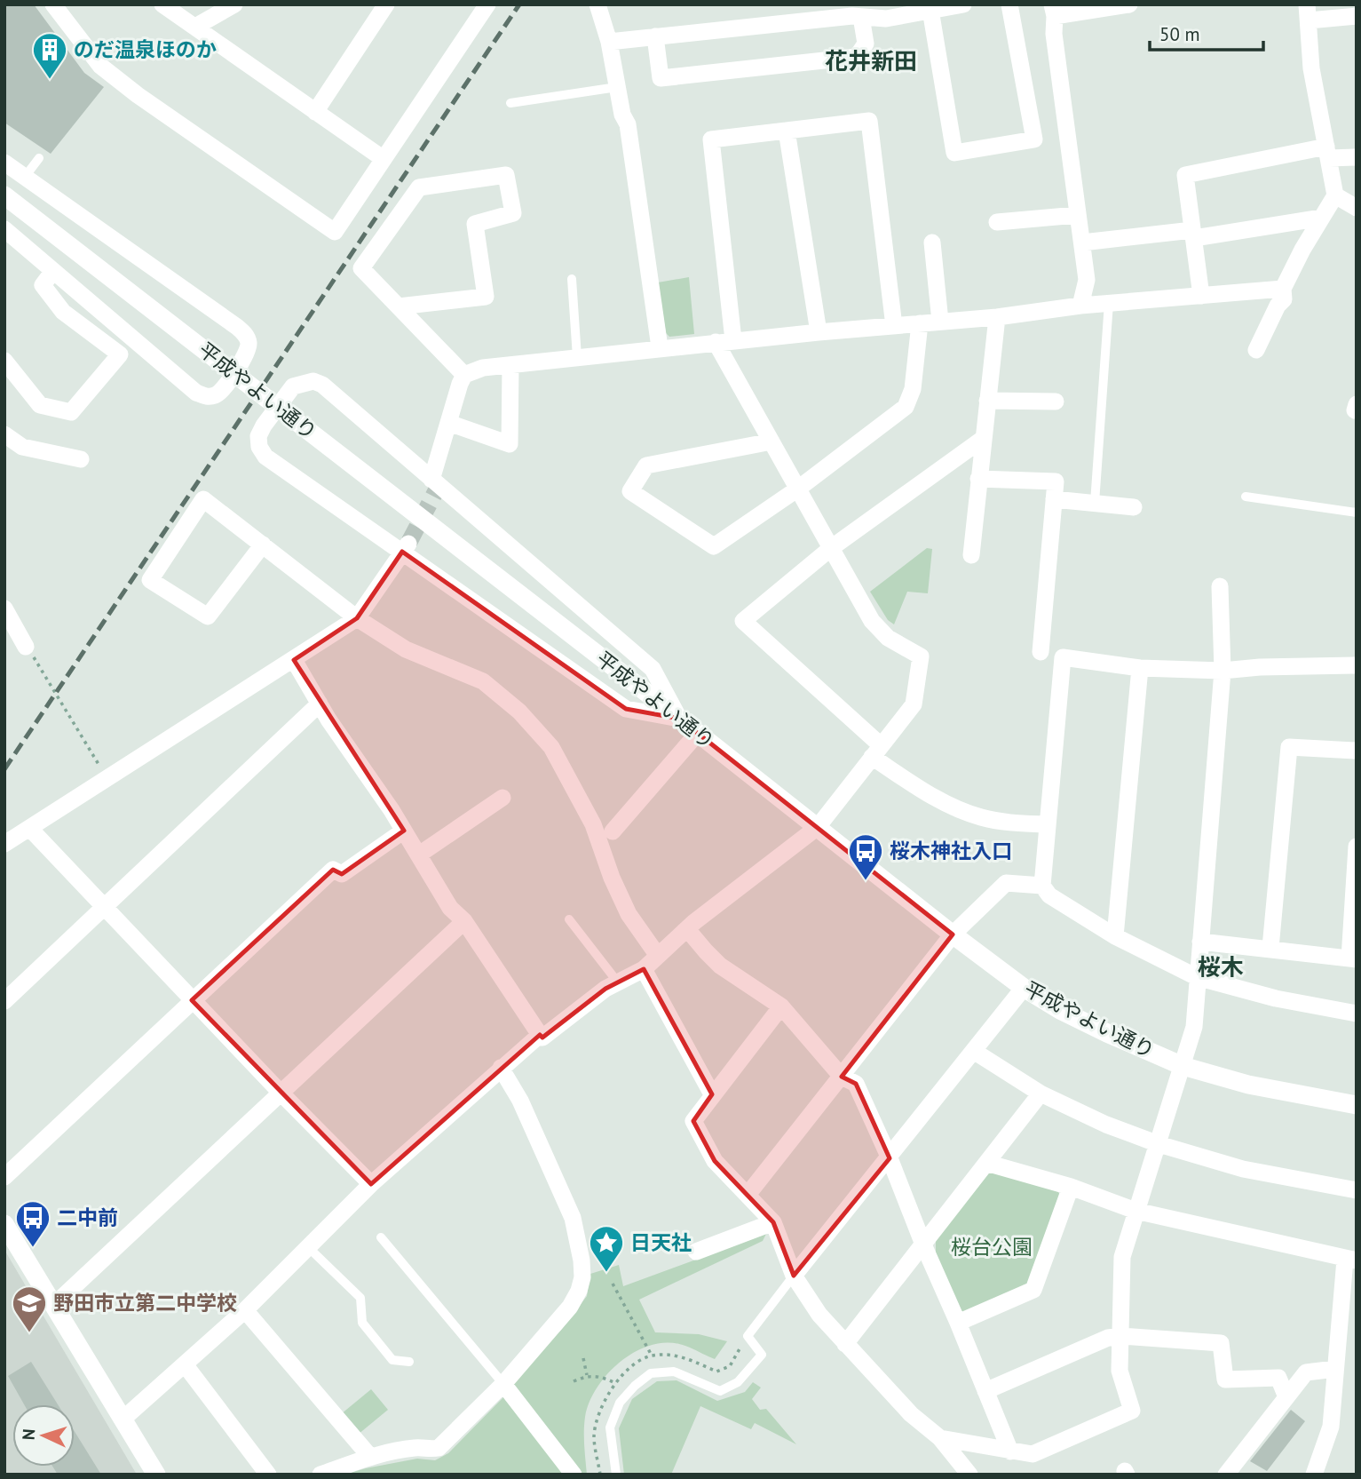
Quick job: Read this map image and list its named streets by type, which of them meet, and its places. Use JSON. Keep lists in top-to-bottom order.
{
  "streets": {
    "street": ["平成やよい通り"]
  },
  "districts": ["花井新田", "桜木"],
  "parks": ["桜台公園"],
  "places": {
    "building": ["のだ温泉ほのか"],
    "bus stop": ["桜木神社入口", "二中前"],
    "place": ["日天社"],
    "school or university": ["野田市立第二中学校"]
  },
  "scale_bar": "50 m",
  "north": "left"
}
